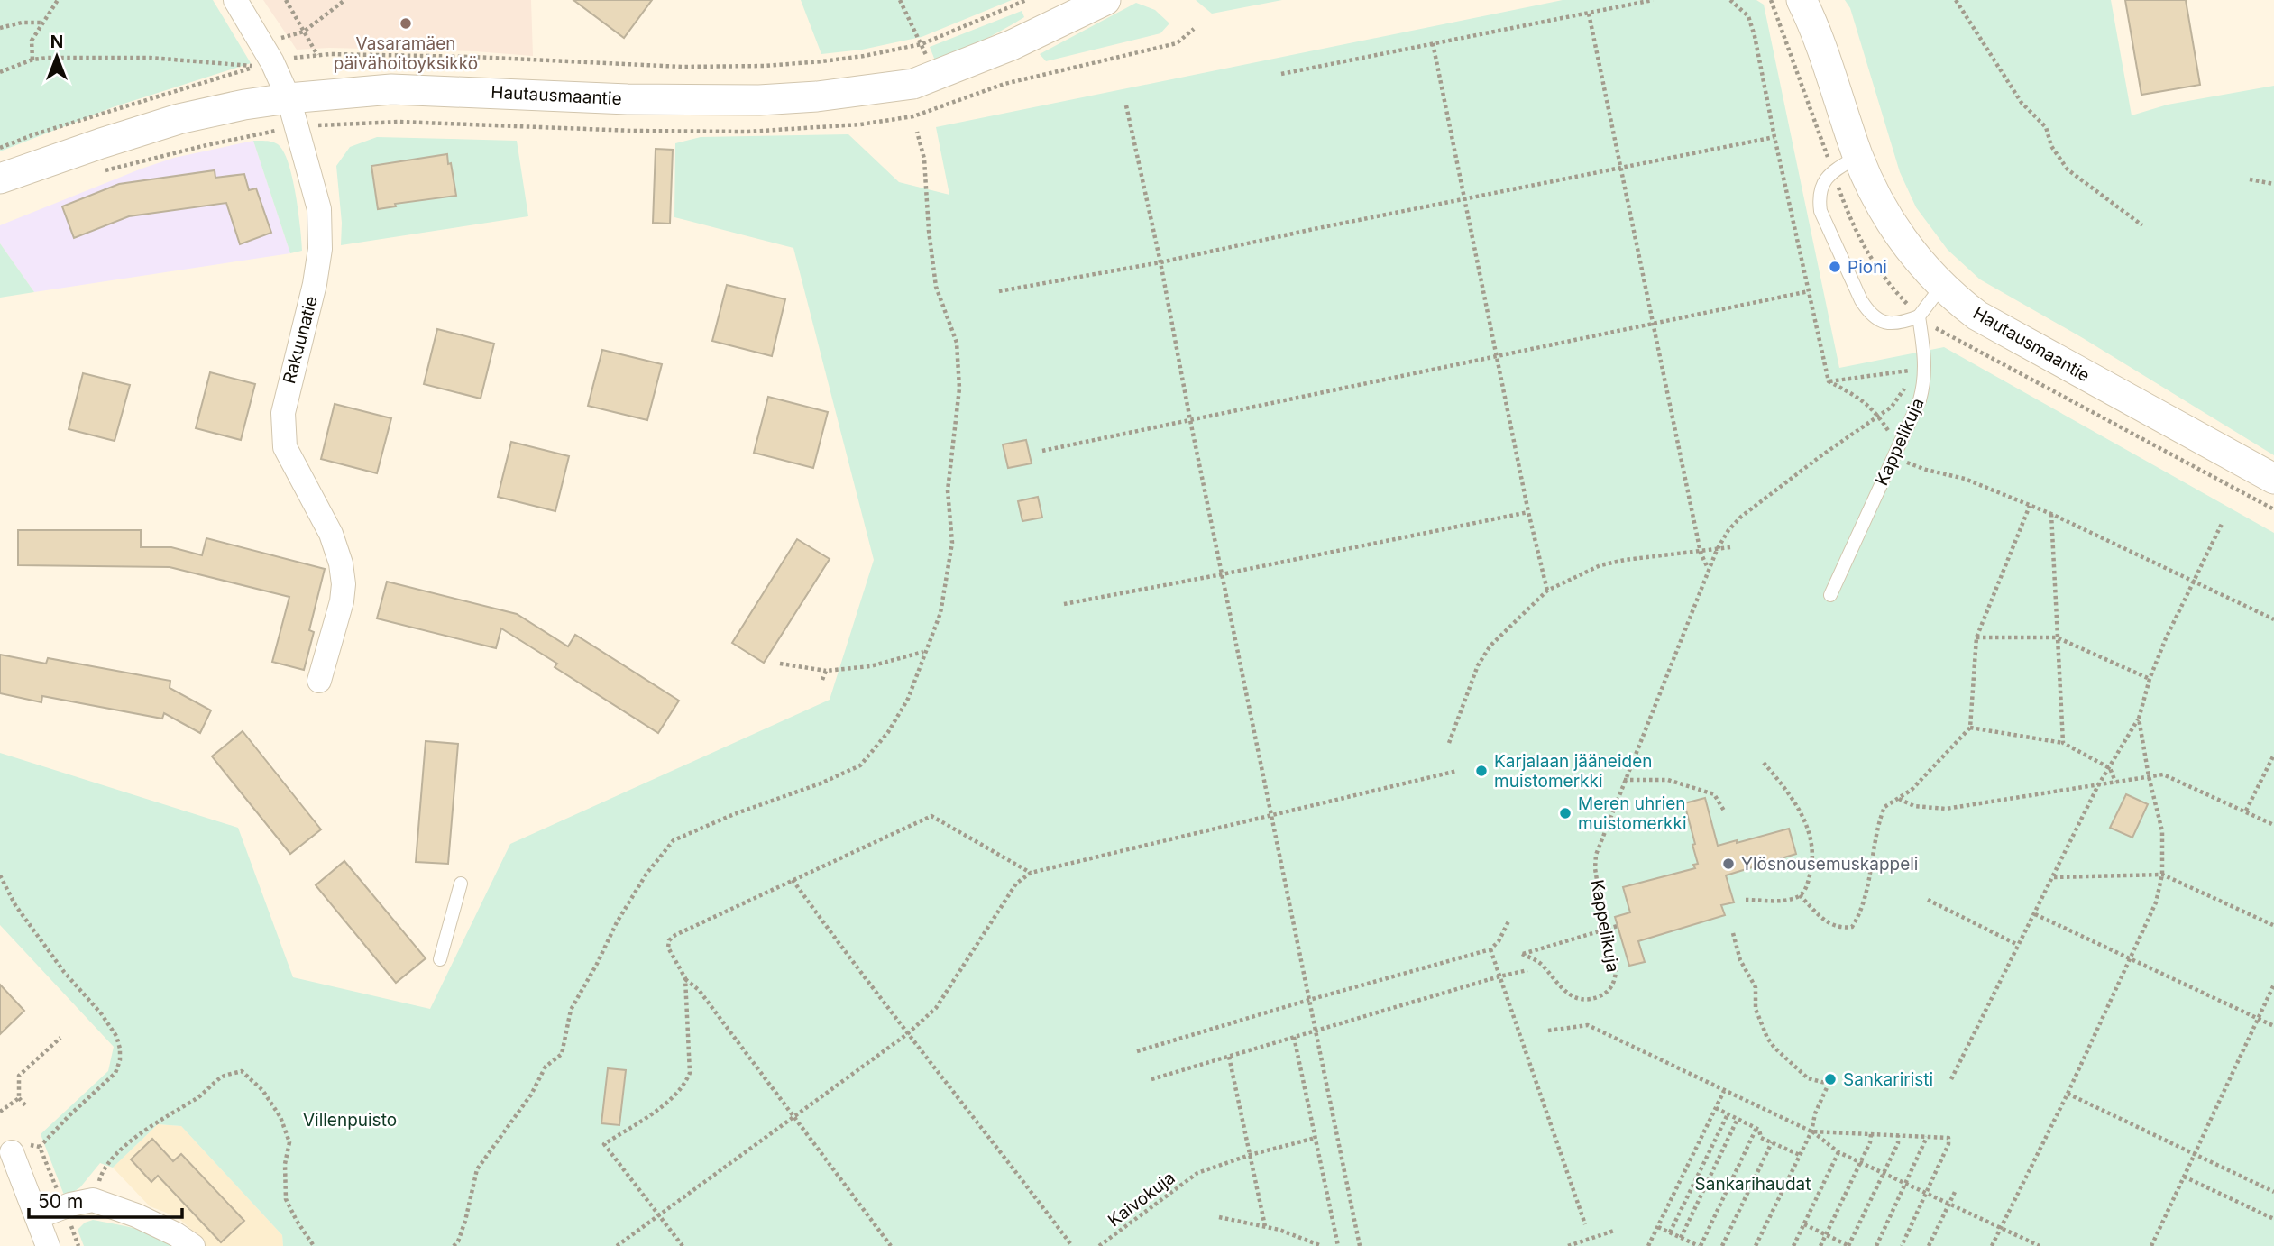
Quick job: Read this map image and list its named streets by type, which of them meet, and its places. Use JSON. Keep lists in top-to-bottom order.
{
  "streets": {
    "street": ["Hautausmaantie", "Rakuunatie"],
    "lane": ["Kappelikuja"],
    "path": ["Kaivokuja"]
  },
  "crossings": [
    ["Hautausmaantie", "Rakuunatie"]
  ],
  "parks": ["Villenpuisto", "Sankarihaudat"],
  "places": [
    "Vasaramäen päivähoitoyksikkö",
    "Pioni",
    "Karjalaan jääneiden muistomerkki",
    "Meren uhrien muistomerkki",
    "Ylösnousemuskappeli",
    "Sankariristi"
  ],
  "scale_bar": "50 m",
  "north": "top"
}
